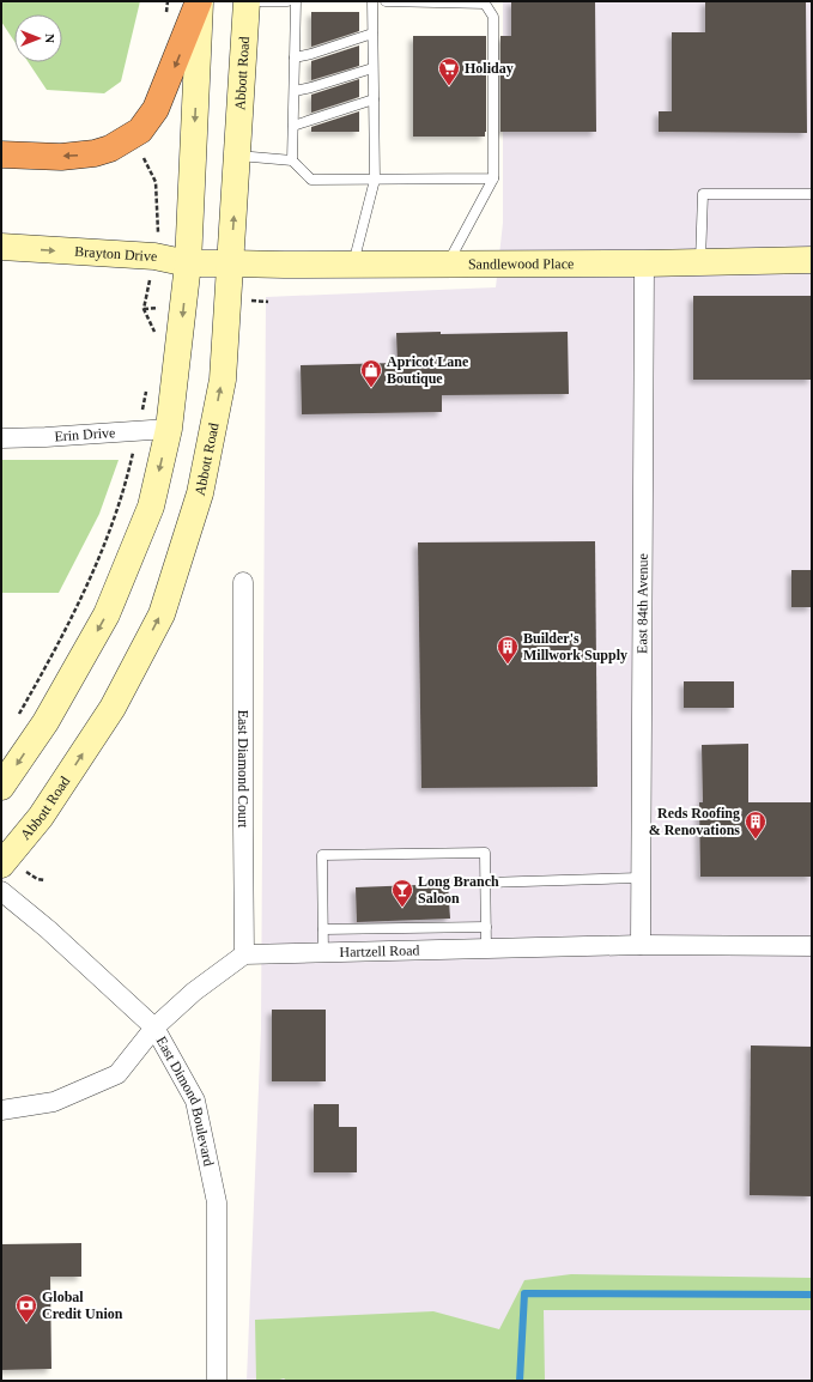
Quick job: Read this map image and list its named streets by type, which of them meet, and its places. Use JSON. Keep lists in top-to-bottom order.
{
  "streets": {
    "main road": ["Abbott Road", "Brayton Drive", "Sandlewood Place"],
    "street": [
      "Erin Drive",
      "East 84th Avenue",
      "East Diamond Court",
      "Hartzell Road",
      "East Dimond Boulevard"
    ]
  },
  "crossings": [
    ["Abbott Road", "Brayton Drive"],
    ["Abbott Road", "Sandlewood Place"],
    ["Brayton Drive", "Sandlewood Place"],
    ["Sandlewood Place", "East 84th Avenue"],
    ["East 84th Avenue", "Hartzell Road"],
    ["East Diamond Court", "Hartzell Road"]
  ],
  "one_way": ["Brayton Drive"],
  "places": {
    "supermarket": ["Holiday"],
    "shop": ["Apricot Lane Boutique"],
    "building": ["Builder's Millwork Supply", "Reds Roofing & Renovations"],
    "bar": ["Long Branch Saloon"],
    "bank": ["Global Credit Union"]
  },
  "north": "right"
}
